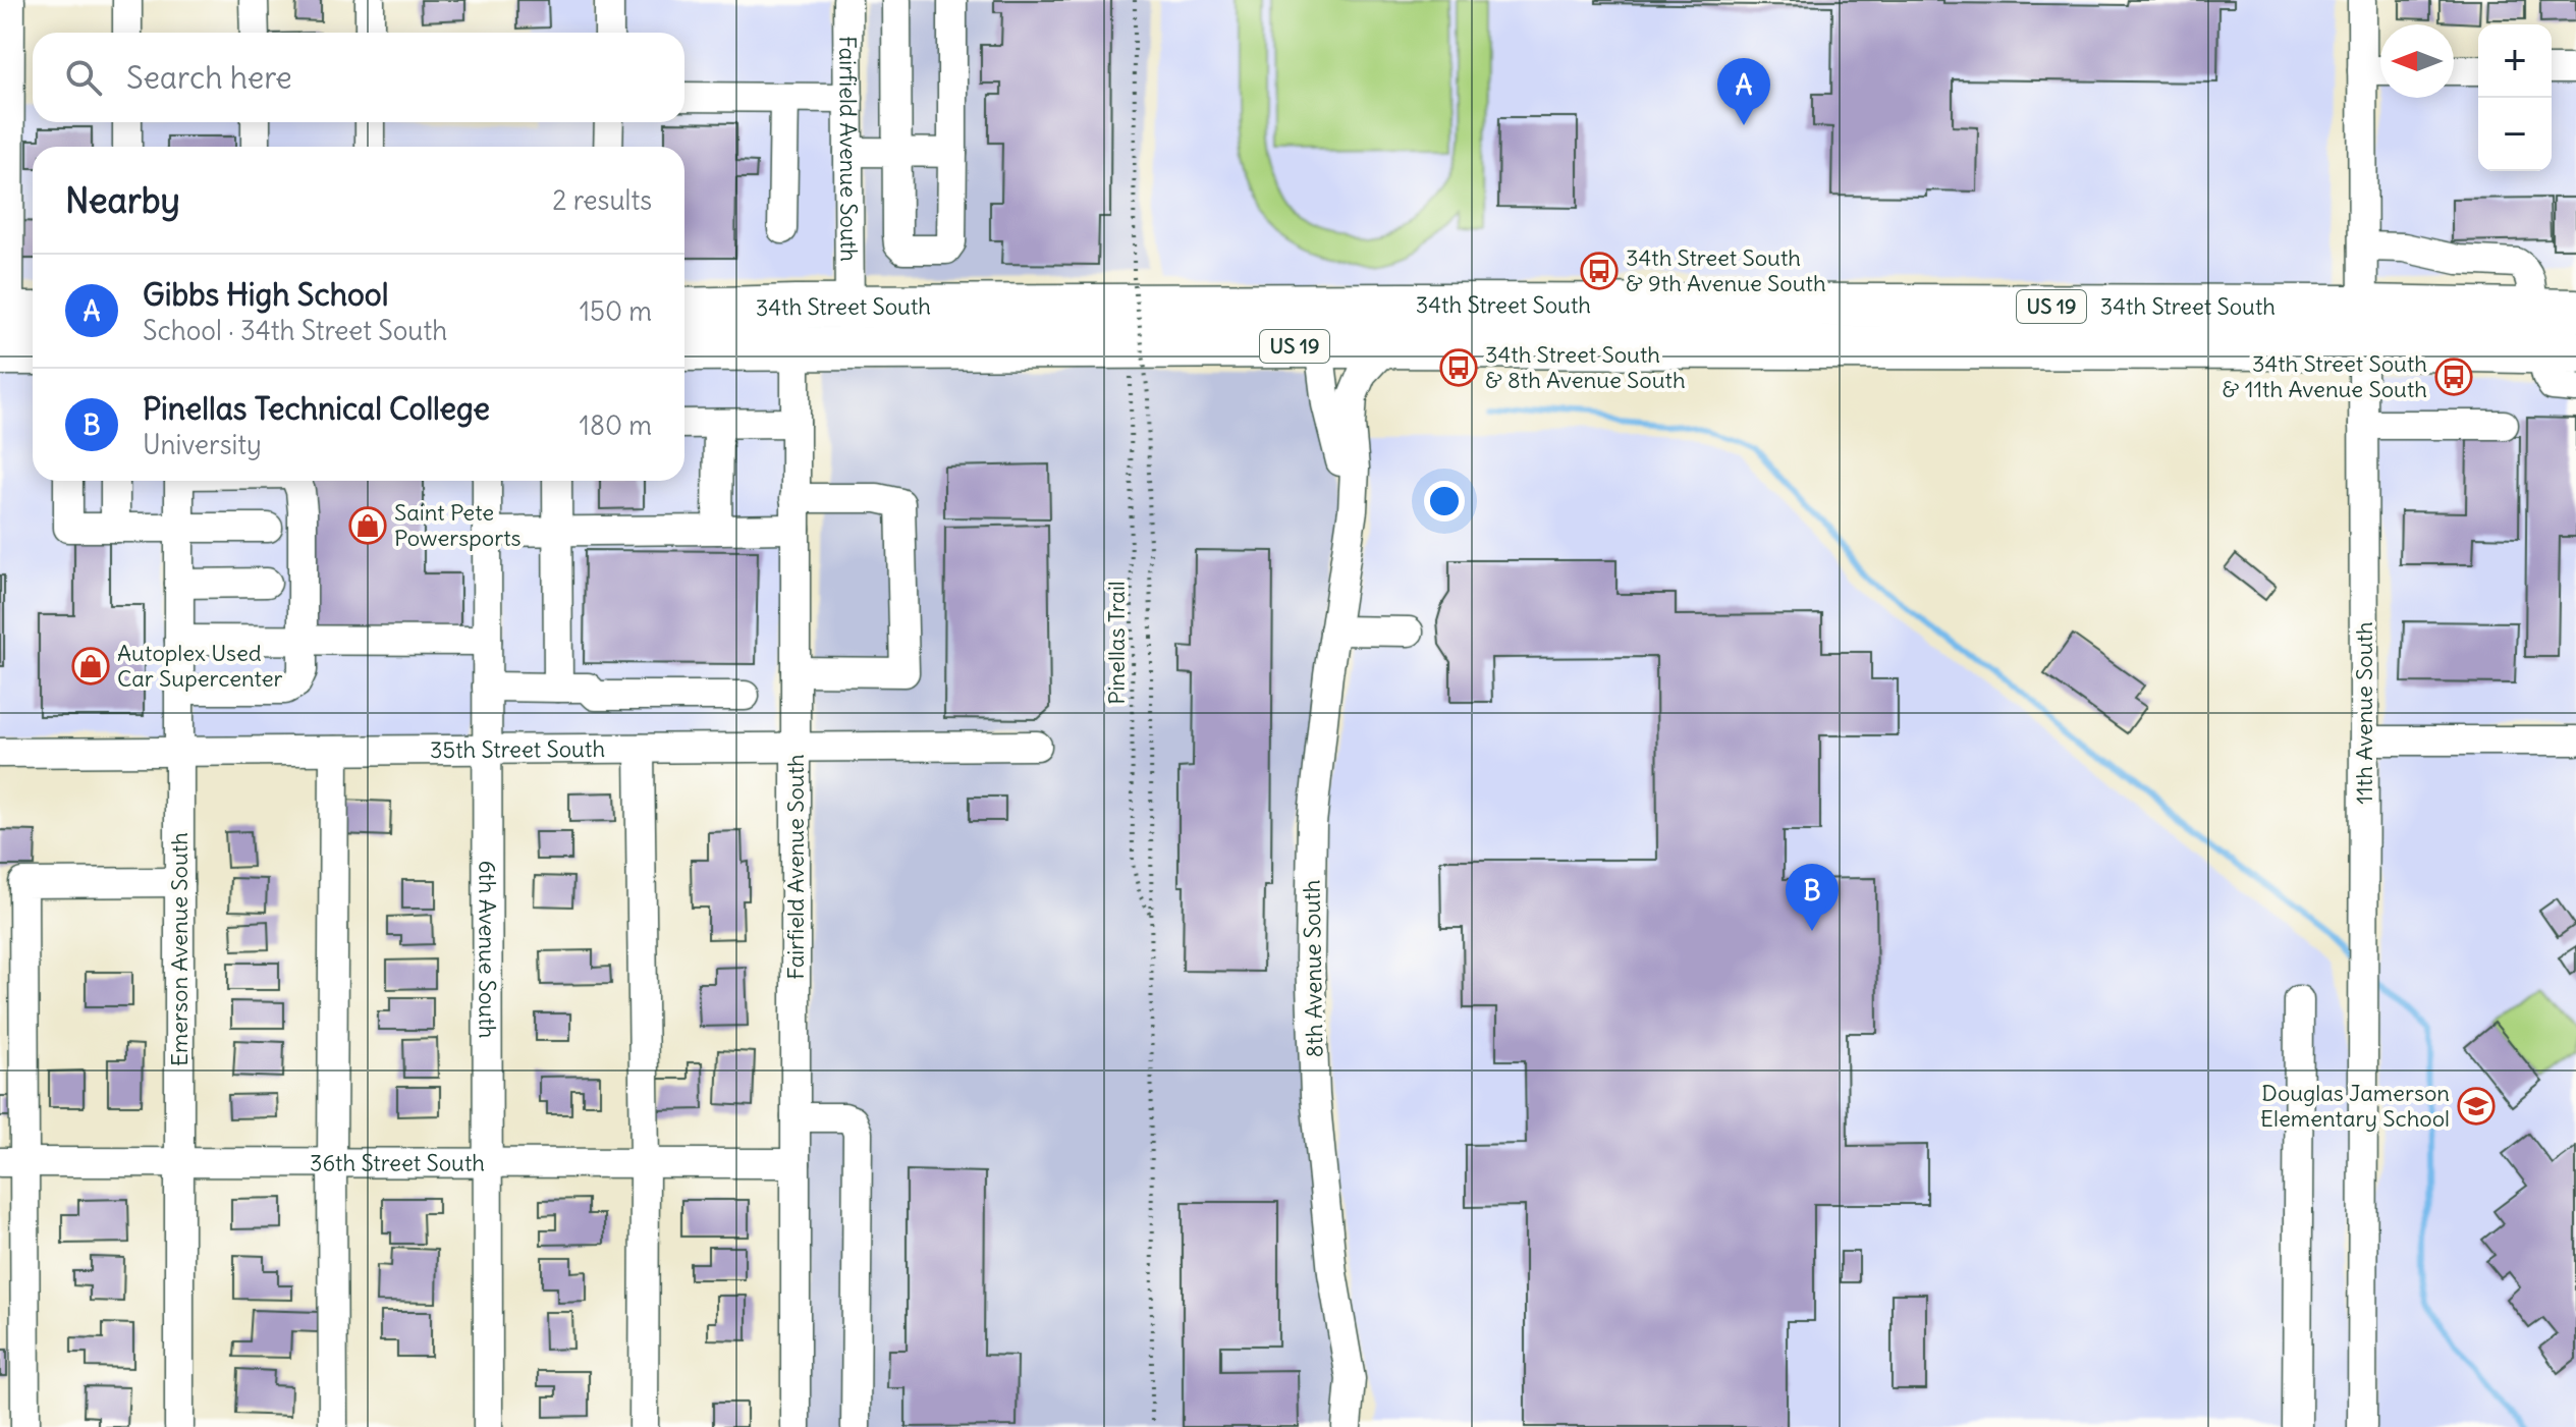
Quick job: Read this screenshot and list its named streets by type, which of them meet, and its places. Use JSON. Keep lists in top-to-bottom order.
{
  "streets": {
    "highway": ["34th Street South", "US 19"],
    "street": [
      "Fairfield Avenue South",
      "11th Avenue South",
      "35th Street South",
      "Emerson Avenue South",
      "6th Avenue South",
      "8th Avenue South",
      "36th Street South"
    ],
    "path": ["Pinellas Trail"]
  },
  "crossings": [
    ["Fairfield Avenue South", "34th Street South"],
    ["Fairfield Avenue South", "35th Street South"],
    ["Fairfield Avenue South", "36th Street South"],
    ["34th Street South", "11th Avenue South"],
    ["34th Street South", "8th Avenue South"],
    ["35th Street South", "Emerson Avenue South"],
    ["35th Street South", "6th Avenue South"],
    ["Emerson Avenue South", "36th Street South"],
    ["6th Avenue South", "36th Street South"]
  ],
  "places": {
    "bus stop": ["34th Street South & 9th Avenue South", "34th Street South & 8th Avenue South", "34th Street South & 11th Avenue South"],
    "shop": ["Saint Pete Powersports", "Autoplex Used Car Supercenter"],
    "school or university": ["Douglas Jamerson Elementary School"]
  },
  "north": "left",
  "page": {
    "map_buttons": ["+", "−"],
    "search": "Search here",
    "pins": ["A", "B"],
    "heading": ["Nearby", "2 results"],
    "list": [
      {
        "mark": "A",
        "name": "Gibbs High School",
        "note": "School · 34th Street South",
        "value": "150 m"
      },
      {
        "mark": "B",
        "name": "Pinellas Technical College",
        "note": "University",
        "value": "180 m"
      }
    ]
  }
}
